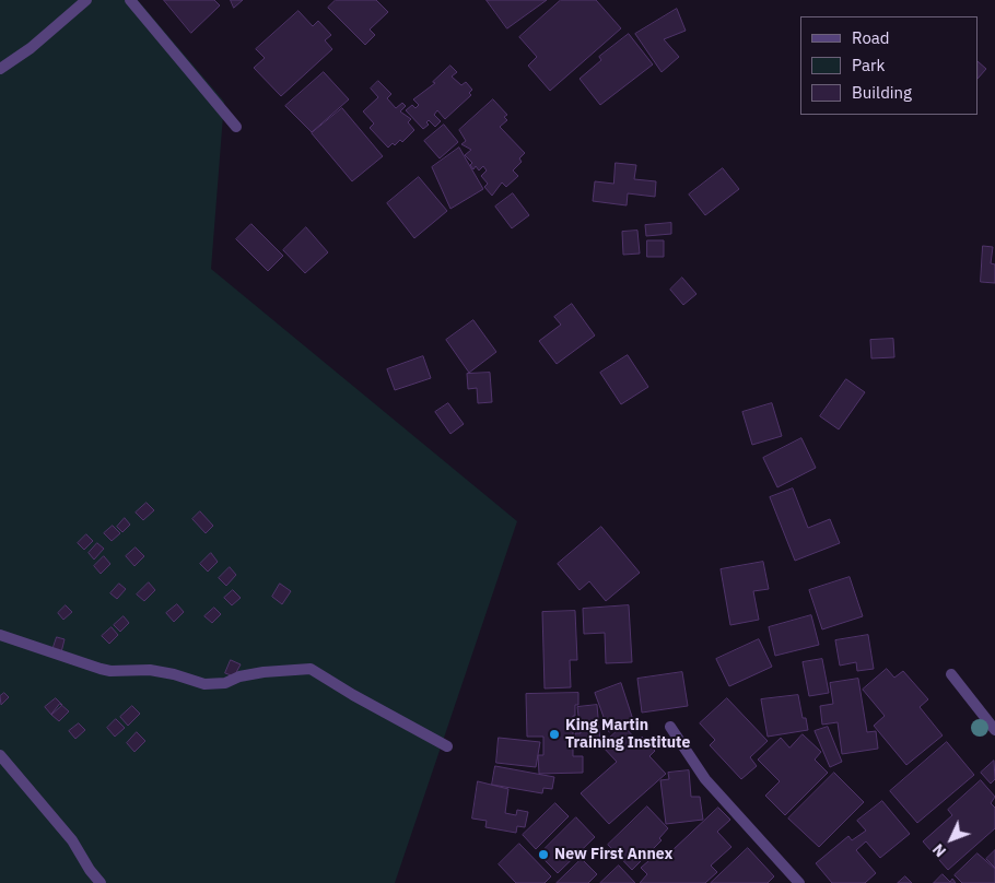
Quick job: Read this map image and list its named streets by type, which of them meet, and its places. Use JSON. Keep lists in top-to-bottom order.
{
  "places": ["King Martin Training Institute", "New First Annex"],
  "legend": ["Road", "Park", "Building"],
  "north": "bottom left"
}
